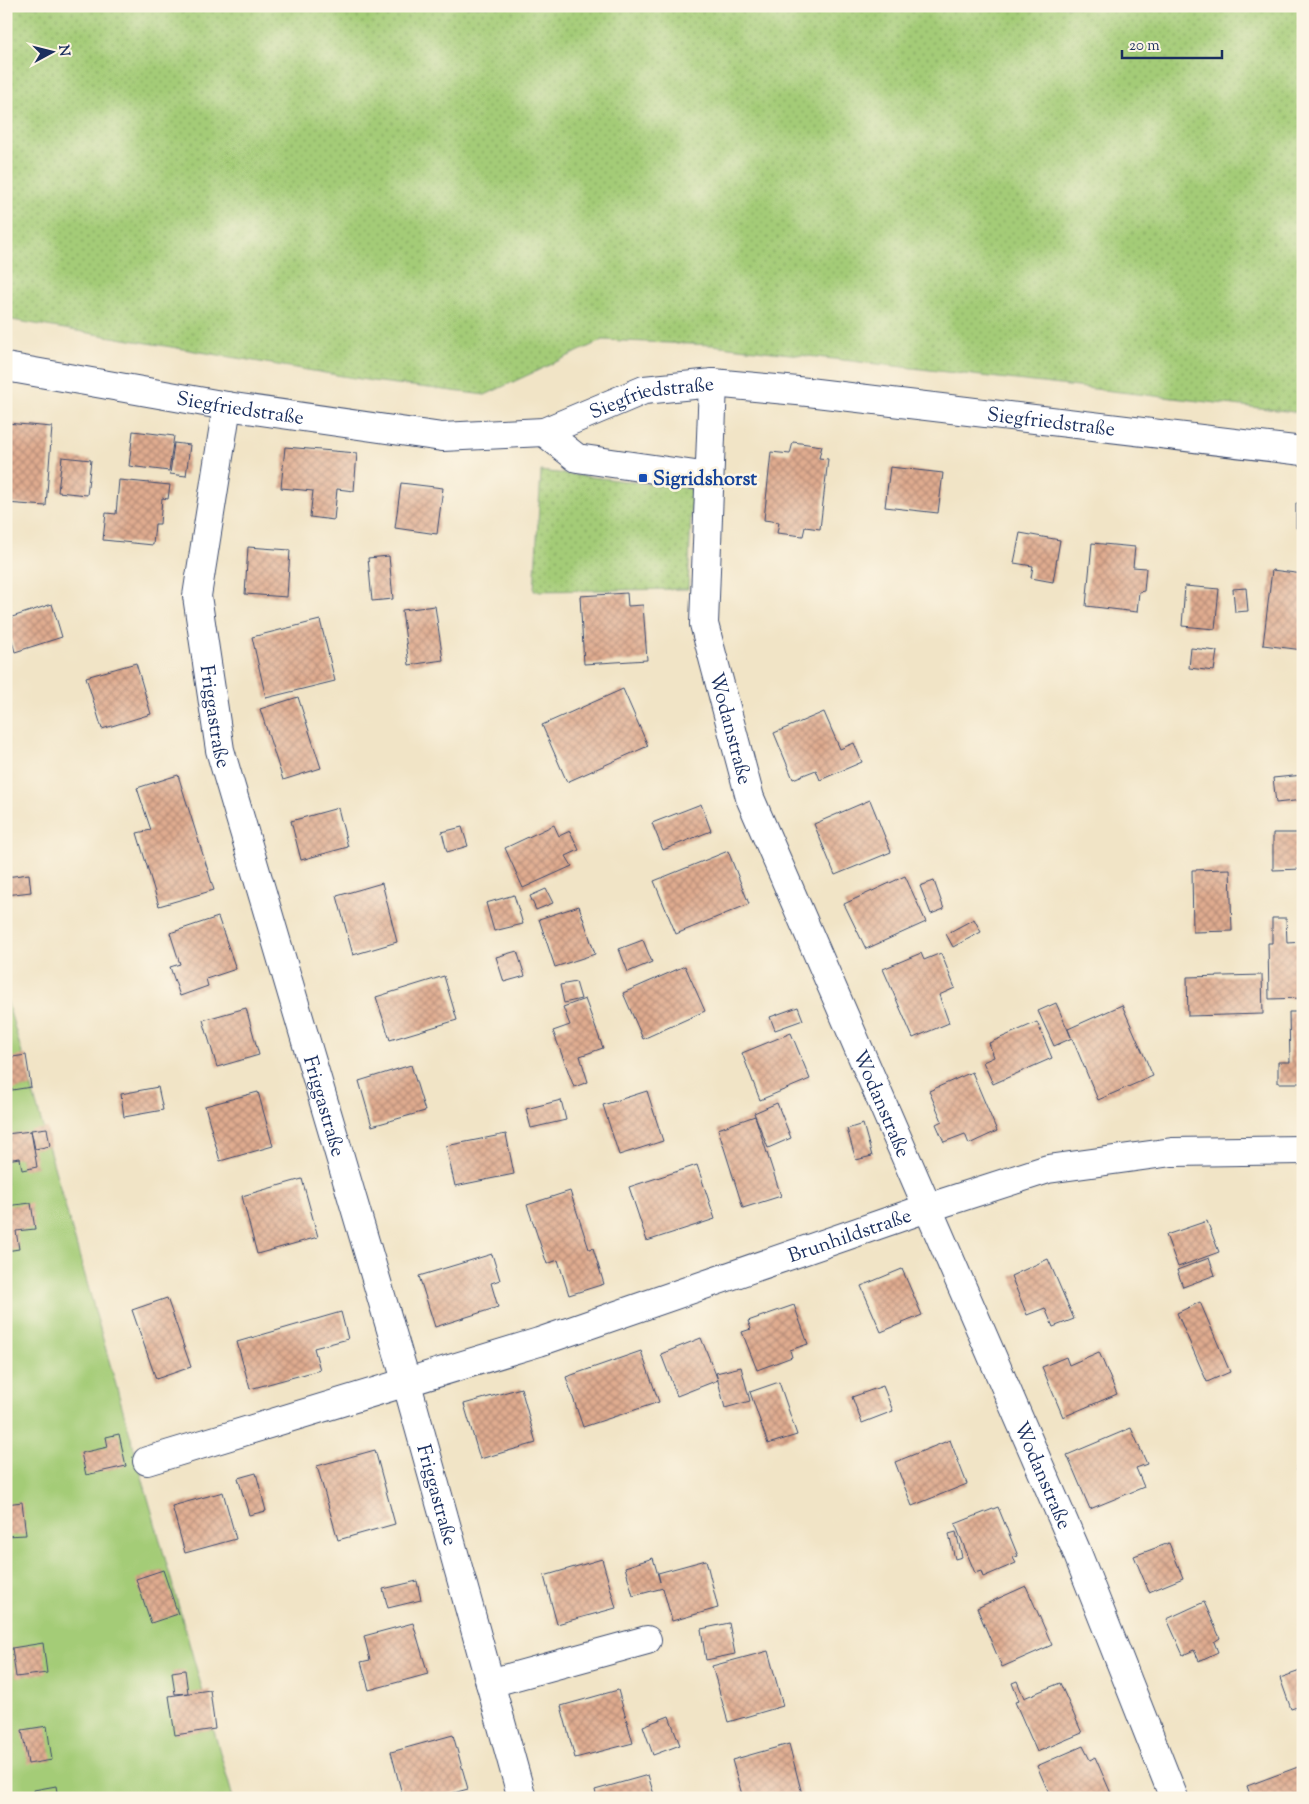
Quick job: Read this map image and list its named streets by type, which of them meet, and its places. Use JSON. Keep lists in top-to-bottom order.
{
  "streets": {
    "street": [
      "Siegfriedstraße",
      "Friggastraße",
      "Wodanstraße",
      "Brunhildstraße"
    ]
  },
  "crossings": [
    ["Siegfriedstraße", "Friggastraße"],
    ["Siegfriedstraße", "Wodanstraße"],
    ["Friggastraße", "Brunhildstraße"],
    ["Wodanstraße", "Brunhildstraße"]
  ],
  "places": {
    "transit": ["Sigridshorst"]
  },
  "scale_bar": "20 m",
  "north": "right"
}
